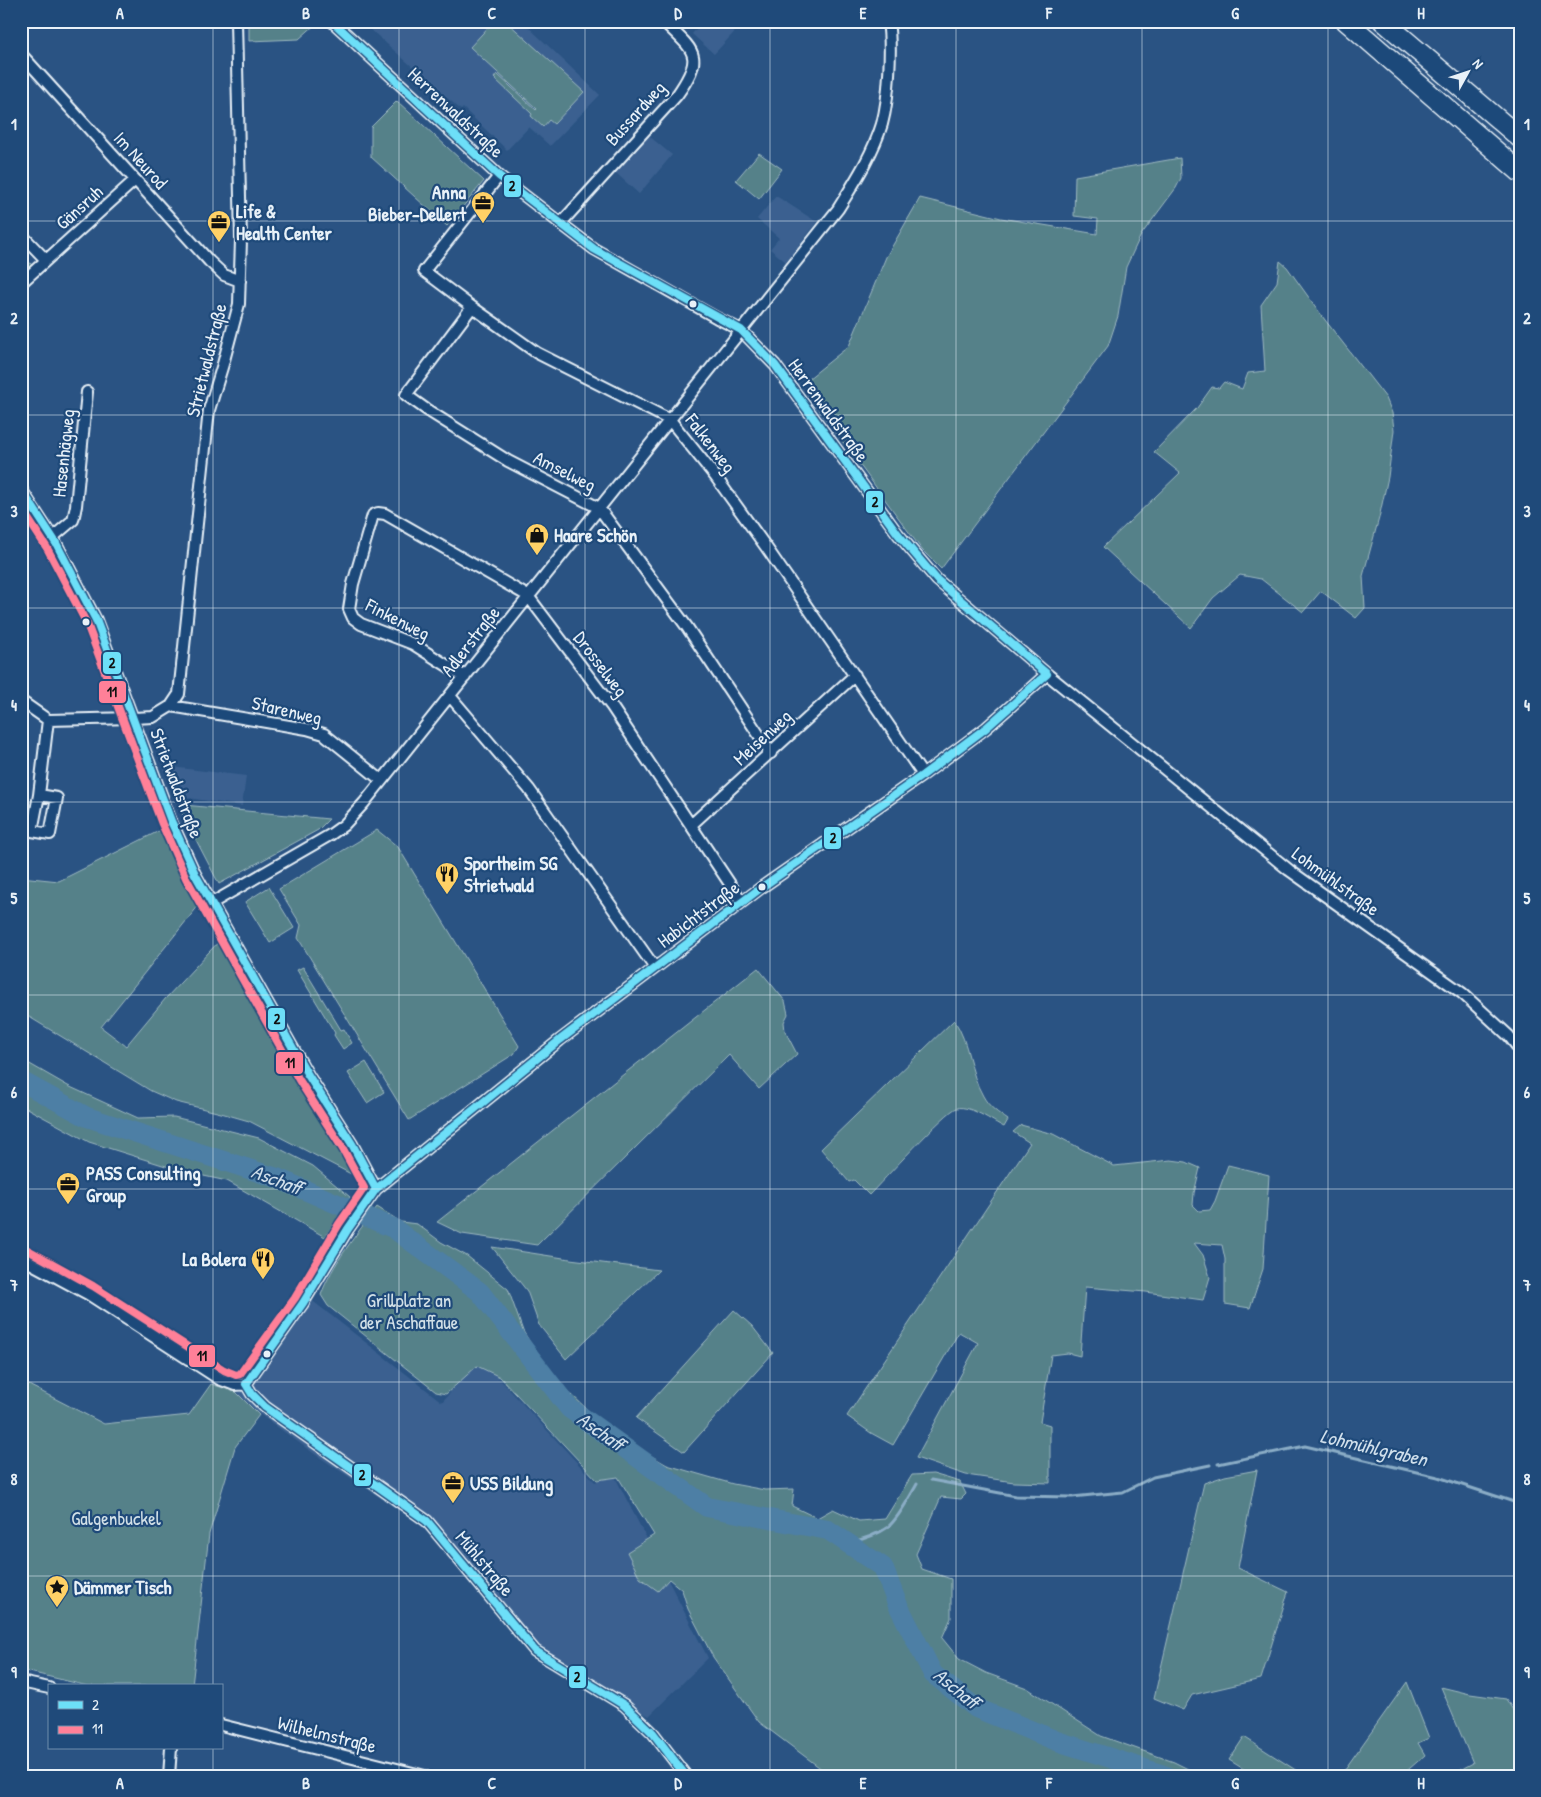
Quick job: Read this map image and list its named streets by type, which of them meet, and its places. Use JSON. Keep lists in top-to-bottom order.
{
  "streets": {
    "street": [
      "Herrenwaldstraße",
      "Bussardweg",
      "Im Neurod",
      "Gänsruh",
      "Strietwaldstraße",
      "Falkenweg",
      "Hasenhägweg",
      "Amselweg",
      "Finkenweg",
      "Adlerstraße",
      "Drosselweg",
      "Starenweg",
      "Meisenweg",
      "Lohmühlstraße",
      "Habichtstraße",
      "Mühlstraße",
      "Wilhelmstraße"
    ]
  },
  "crossings": [
    ["Herrenwaldstraße", "Bussardweg"],
    ["Herrenwaldstraße", "Falkenweg"],
    ["Herrenwaldstraße", "Adlerstraße"],
    ["Herrenwaldstraße", "Lohmühlstraße"],
    ["Herrenwaldstraße", "Habichtstraße"],
    ["Im Neurod", "Gänsruh"],
    ["Im Neurod", "Strietwaldstraße"],
    ["Strietwaldstraße", "Hasenhägweg"],
    ["Strietwaldstraße", "Adlerstraße"],
    ["Strietwaldstraße", "Starenweg"],
    ["Strietwaldstraße", "Habichtstraße"],
    ["Falkenweg", "Amselweg"],
    ["Falkenweg", "Adlerstraße"],
    ["Falkenweg", "Meisenweg"],
    ["Falkenweg", "Habichtstraße"],
    ["Amselweg", "Adlerstraße"],
    ["Amselweg", "Meisenweg"],
    ["Finkenweg", "Adlerstraße"],
    ["Finkenweg", "Drosselweg"],
    ["Adlerstraße", "Drosselweg"],
    ["Adlerstraße", "Starenweg"],
    ["Drosselweg", "Meisenweg"],
    ["Drosselweg", "Habichtstraße"]
  ],
  "water": ["Aschaff", "Lohmühlgraben"],
  "parks": ["Grillplatz an der Aschaffaue", "Galgenbuckel"],
  "places": {
    "office": [
      "Anna Bieber-Dellert",
      "Life & Health Center",
      "PASS Consulting Group",
      "USS Bildung"
    ],
    "shop": ["Haare Schön"],
    "restaurant": ["Sportheim SG Strietwald", "La Bolera"],
    "place": ["Dämmer Tisch"]
  },
  "lines": ["transit line 2", "transit line 11"],
  "legend": ["2", "11"],
  "north": "top right",
  "grid": {
    "columns": [
      "A",
      "B",
      "C",
      "D",
      "E",
      "F",
      "G",
      "H"
    ],
    "rows": [
      "1",
      "2",
      "3",
      "4",
      "5",
      "6",
      "7",
      "8",
      "9"
    ]
  }
}
